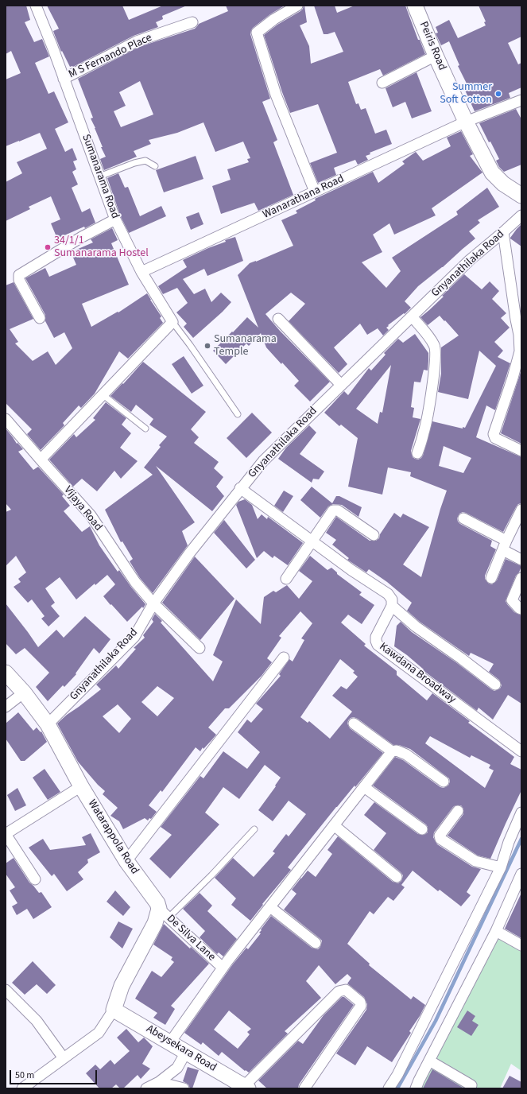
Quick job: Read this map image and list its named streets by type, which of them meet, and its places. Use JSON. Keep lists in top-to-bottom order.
{
  "streets": {
    "street": [
      "Peiris Road",
      "M S Fernando Place",
      "Sumanarama Road",
      "Wanarathana Road",
      "Gnyanathilaka Road",
      "Vijaya Road",
      "Kawdana Broadway",
      "Watarappola Road",
      "De Silva Lane",
      "Abeysekara Road"
    ]
  },
  "crossings": [
    ["Peiris Road", "Wanarathana Road"],
    ["M S Fernando Place", "Sumanarama Road"],
    ["Sumanarama Road", "Wanarathana Road"],
    ["Gnyanathilaka Road", "Vijaya Road"],
    ["Gnyanathilaka Road", "Watarappola Road"],
    ["Watarappola Road", "De Silva Lane"]
  ],
  "places": ["Summer Soft Cotton", "34/1/1 Sumanarama Hostel", "Sumanarama Temple"],
  "scale_bar": "50 m"
}
